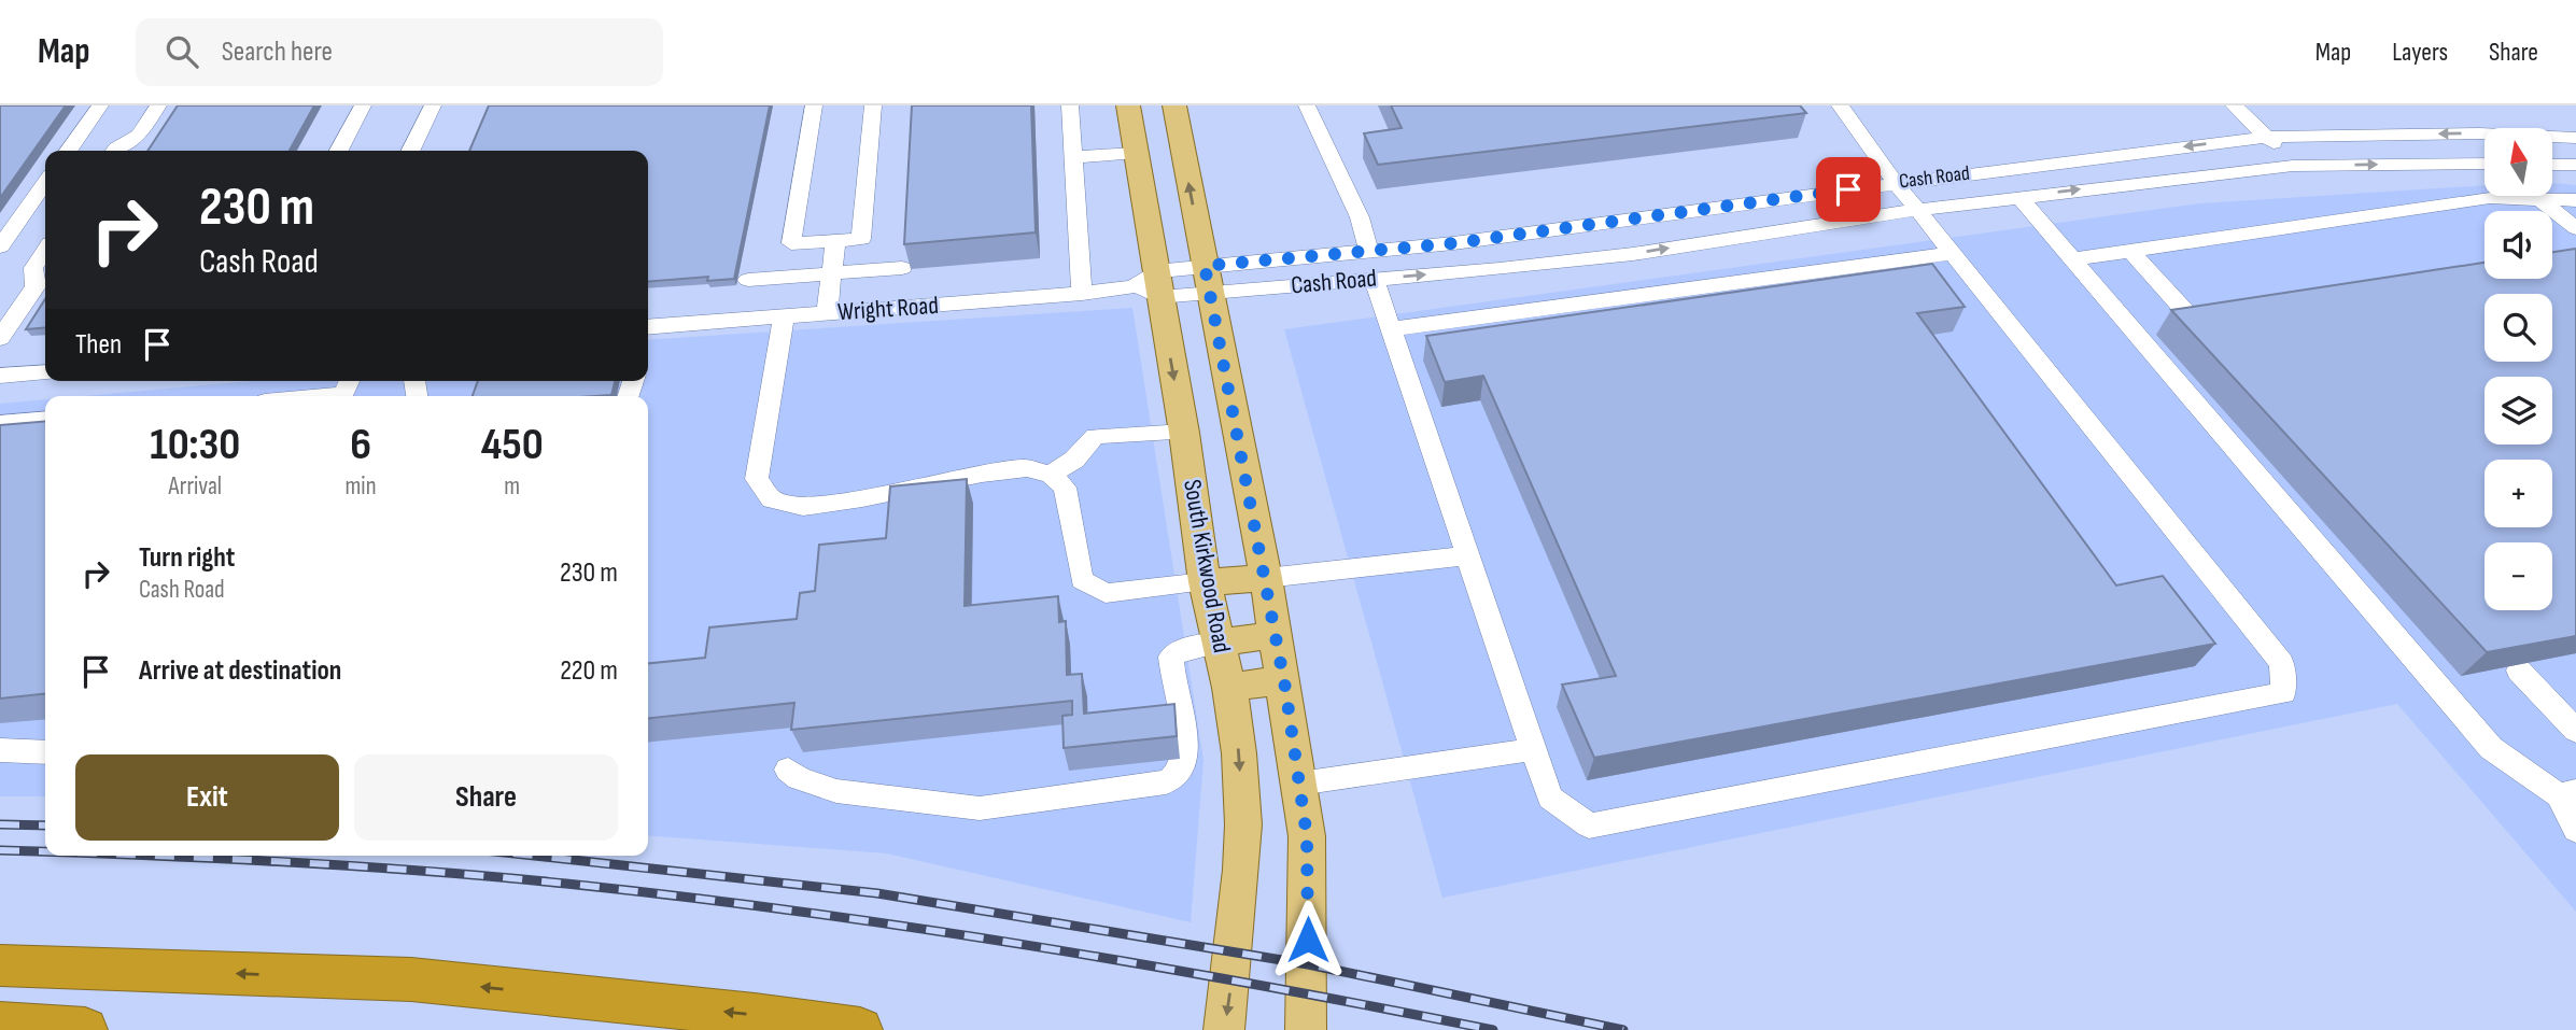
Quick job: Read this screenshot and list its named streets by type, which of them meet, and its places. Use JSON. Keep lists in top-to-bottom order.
{
  "streets": {
    "main road": ["South Kirkwood Road"],
    "street": ["Cash Road", "Wright Road"]
  },
  "crossings": [
    ["Cash Road", "Wright Road"],
    ["Cash Road", "South Kirkwood Road"],
    ["Wright Road", "South Kirkwood Road"]
  ],
  "north": "top",
  "page": {
    "header": "Map",
    "search": "Search here",
    "nav": ["Map", "Layers", "Share"],
    "map_buttons": ["+", "−"],
    "turn": ["230 m", "Cash Road"],
    "then": "Then",
    "eta": [
      "10:30",
      "Arrival",
      "6",
      "min",
      "450",
      "m"
    ],
    "list": [
      {
        "name": "Turn right",
        "note": "Cash Road",
        "value": "230 m"
      },
      {
        "name": "Arrive at destination",
        "value": "220 m"
      }
    ],
    "buttons": ["Exit", "Share"]
  }
}
